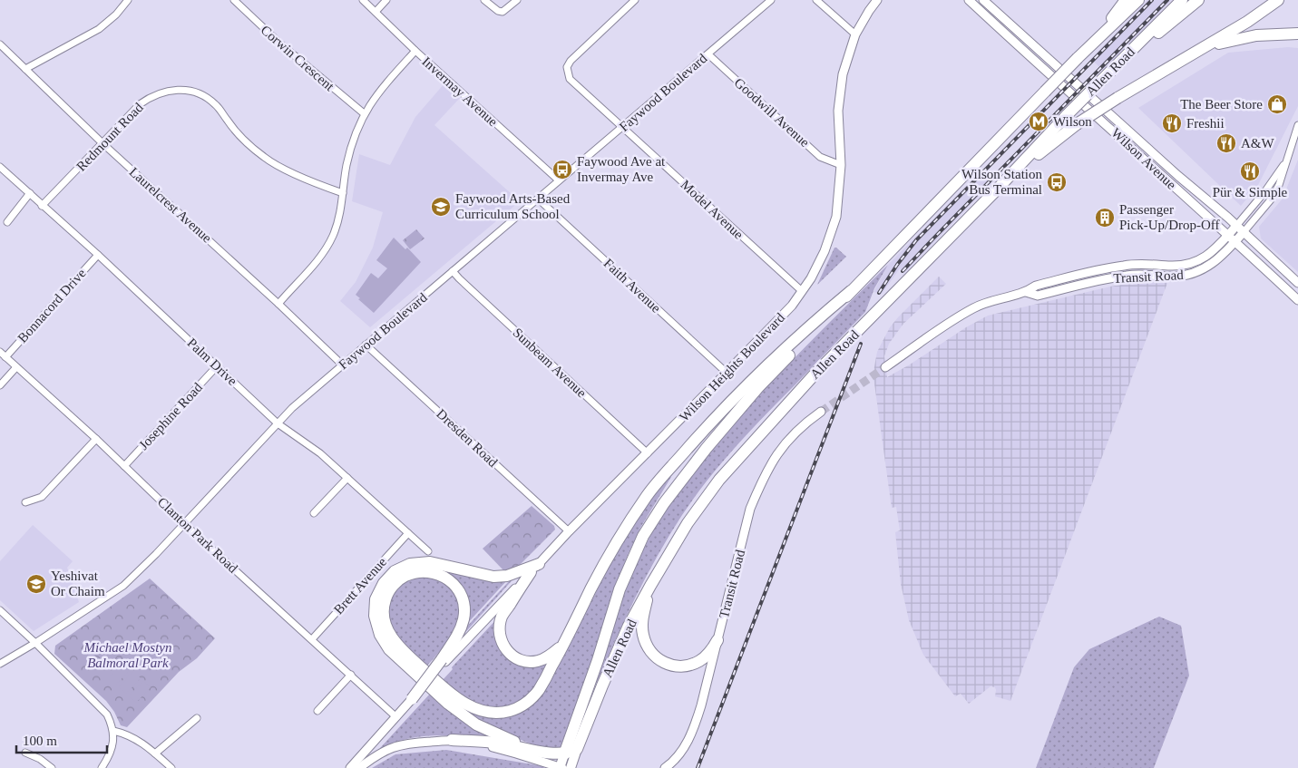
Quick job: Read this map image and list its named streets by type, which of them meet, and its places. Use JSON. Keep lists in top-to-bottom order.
{
  "streets": {
    "highway": ["Allen Road"],
    "main road": ["Wilson Avenue", "Transit Road", "Wilson Heights Boulevard"],
    "street": [
      "Corwin Crescent",
      "Invermay Avenue",
      "Faywood Boulevard",
      "Goodwill Avenue",
      "Redmount Road",
      "Laurelcrest Avenue",
      "Model Avenue",
      "Faith Avenue",
      "Bonnacord Drive",
      "Palm Drive",
      "Sunbeam Avenue",
      "Josephine Road",
      "Dresden Road",
      "Clanton Park Road",
      "Brett Avenue"
    ]
  },
  "crossings": [
    ["Invermay Avenue", "Faywood Boulevard"],
    ["Faywood Boulevard", "Goodwill Avenue"],
    ["Faywood Boulevard", "Laurelcrest Avenue"],
    ["Faywood Boulevard", "Model Avenue"],
    ["Faywood Boulevard", "Faith Avenue"],
    ["Faywood Boulevard", "Palm Drive"],
    ["Faywood Boulevard", "Sunbeam Avenue"],
    ["Faywood Boulevard", "Dresden Road"],
    ["Faywood Boulevard", "Clanton Park Road"],
    ["Goodwill Avenue", "Wilson Heights Boulevard"],
    ["Redmount Road", "Laurelcrest Avenue"],
    ["Redmount Road", "Palm Drive"],
    ["Wilson Avenue", "Transit Road"],
    ["Model Avenue", "Wilson Heights Boulevard"],
    ["Faith Avenue", "Wilson Heights Boulevard"],
    ["Bonnacord Drive", "Palm Drive"],
    ["Bonnacord Drive", "Clanton Park Road"],
    ["Palm Drive", "Josephine Road"],
    ["Palm Drive", "Brett Avenue"],
    ["Sunbeam Avenue", "Wilson Heights Boulevard"],
    ["Wilson Heights Boulevard", "Dresden Road"],
    ["Josephine Road", "Clanton Park Road"],
    ["Clanton Park Road", "Brett Avenue"]
  ],
  "parks": ["Michael Mostyn Balmoral Park"],
  "places": {
    "shop": ["The Beer Store"],
    "metro station": ["Wilson"],
    "restaurant": ["Freshii", "A&W", "Pür & Simple"],
    "bus stop": ["Faywood Ave at Invermay Ave", "Wilson Station Bus Terminal"],
    "school or university": ["Faywood Arts-Based Curriculum School", "Yeshivat Or Chaim"],
    "building": ["Passenger Pick-Up/Drop-Off"]
  },
  "scale_bar": "100 m"
}
